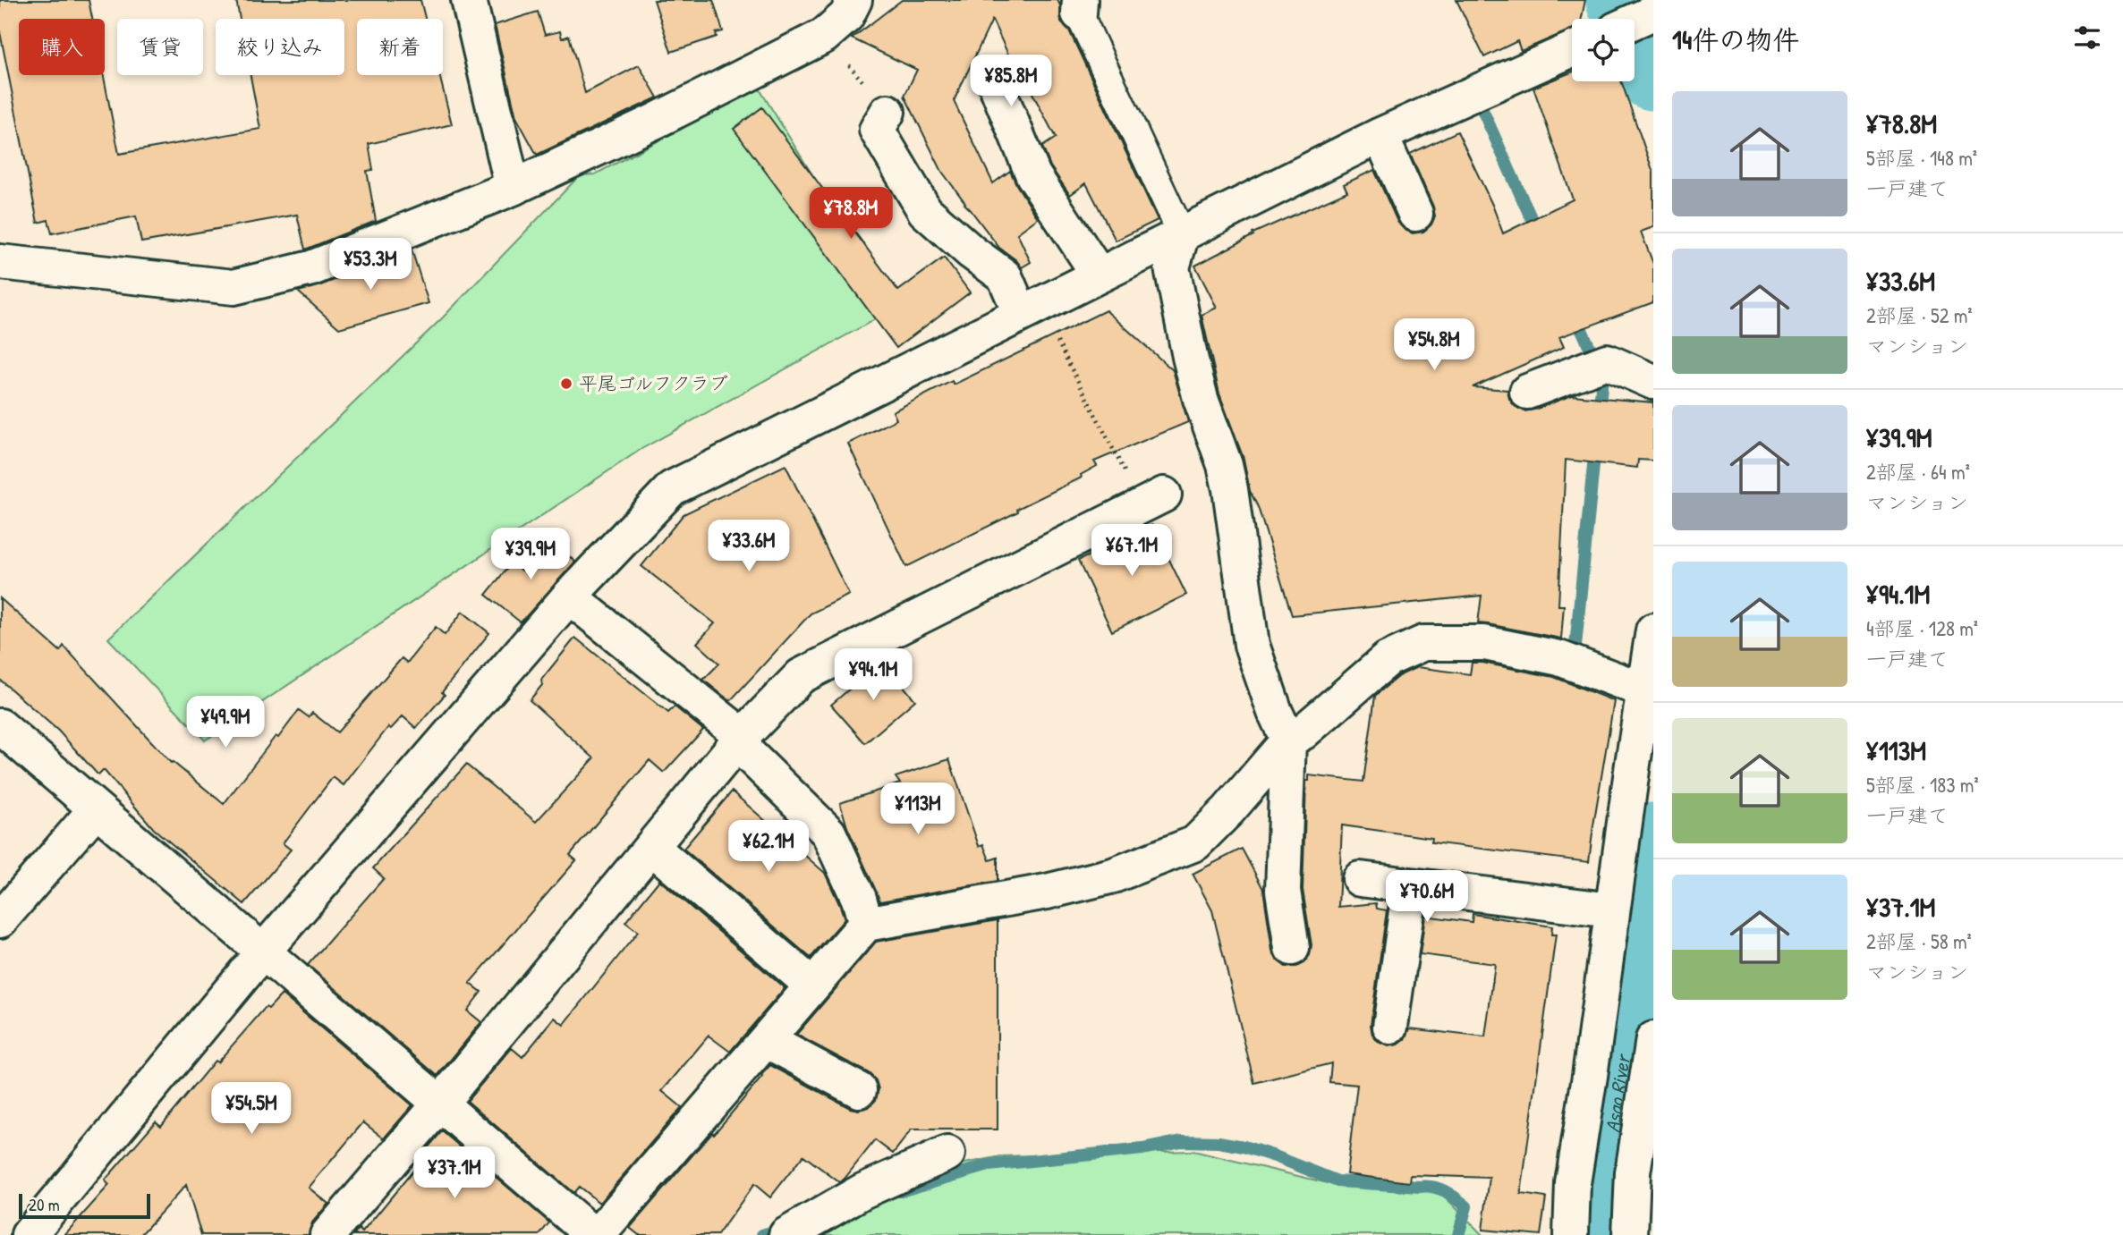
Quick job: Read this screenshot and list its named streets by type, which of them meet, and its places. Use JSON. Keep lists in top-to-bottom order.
{
  "water": ["Asao River"],
  "places": ["平尾ゴルフクラブ"],
  "scale_bar": "20 m",
  "page": {
    "heading": "14件の物件",
    "chip": [
      "購入",
      "賃貸",
      "絞り込み",
      "新着"
    ],
    "price": [
      "¥85.8M",
      "¥78.8M",
      "¥53.3M",
      "¥54.8M",
      "¥33.6M",
      "¥67.1M",
      "¥39.9M",
      "¥94.1M",
      "¥49.9M",
      "¥113M",
      "¥62.1M",
      "¥70.6M",
      "¥54.5M",
      "¥37.1M"
    ],
    "list": [
      {
        "name": "¥78.8M",
        "note": "5部屋 · 148 m² · 一戸建て"
      },
      {
        "name": "¥33.6M",
        "note": "2部屋 · 52 m² · マンション"
      },
      {
        "name": "¥39.9M",
        "note": "2部屋 · 64 m² · マンション"
      },
      {
        "name": "¥94.1M",
        "note": "4部屋 · 128 m² · 一戸建て"
      },
      {
        "name": "¥113M",
        "note": "5部屋 · 183 m² · 一戸建て"
      },
      {
        "name": "¥37.1M",
        "note": "2部屋 · 58 m² · マンション"
      }
    ],
    "scale": "20 m"
  }
}
